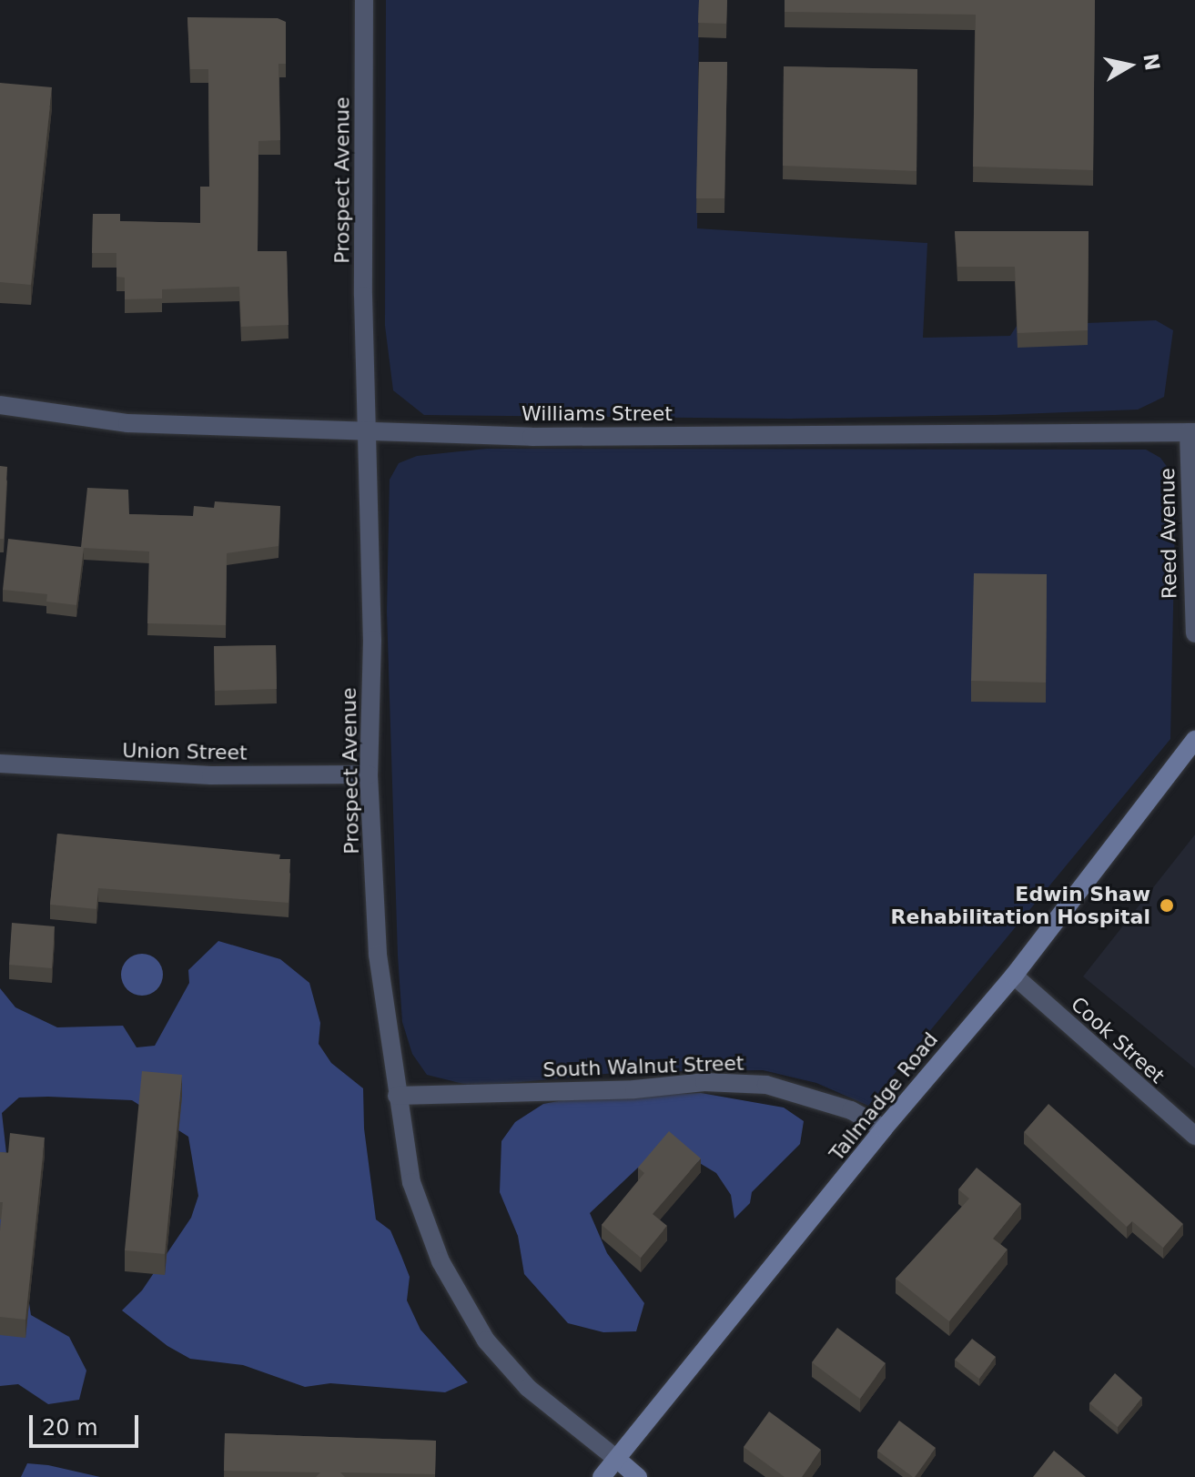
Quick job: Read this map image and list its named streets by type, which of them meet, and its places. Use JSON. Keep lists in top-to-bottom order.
{
  "streets": {
    "street": [
      "Prospect Avenue",
      "Williams Street",
      "Reed Avenue",
      "Union Street",
      "Cook Street",
      "South Walnut Street",
      "Tallmadge Road"
    ]
  },
  "crossings": [
    ["Prospect Avenue", "Williams Street"],
    ["Prospect Avenue", "Union Street"],
    ["Prospect Avenue", "South Walnut Street"],
    ["Prospect Avenue", "Tallmadge Road"],
    ["Williams Street", "Reed Avenue"],
    ["Cook Street", "Tallmadge Road"],
    ["South Walnut Street", "Tallmadge Road"]
  ],
  "places": ["Edwin Shaw Rehabilitation Hospital"],
  "scale_bar": "20 m",
  "north": "right"
}
